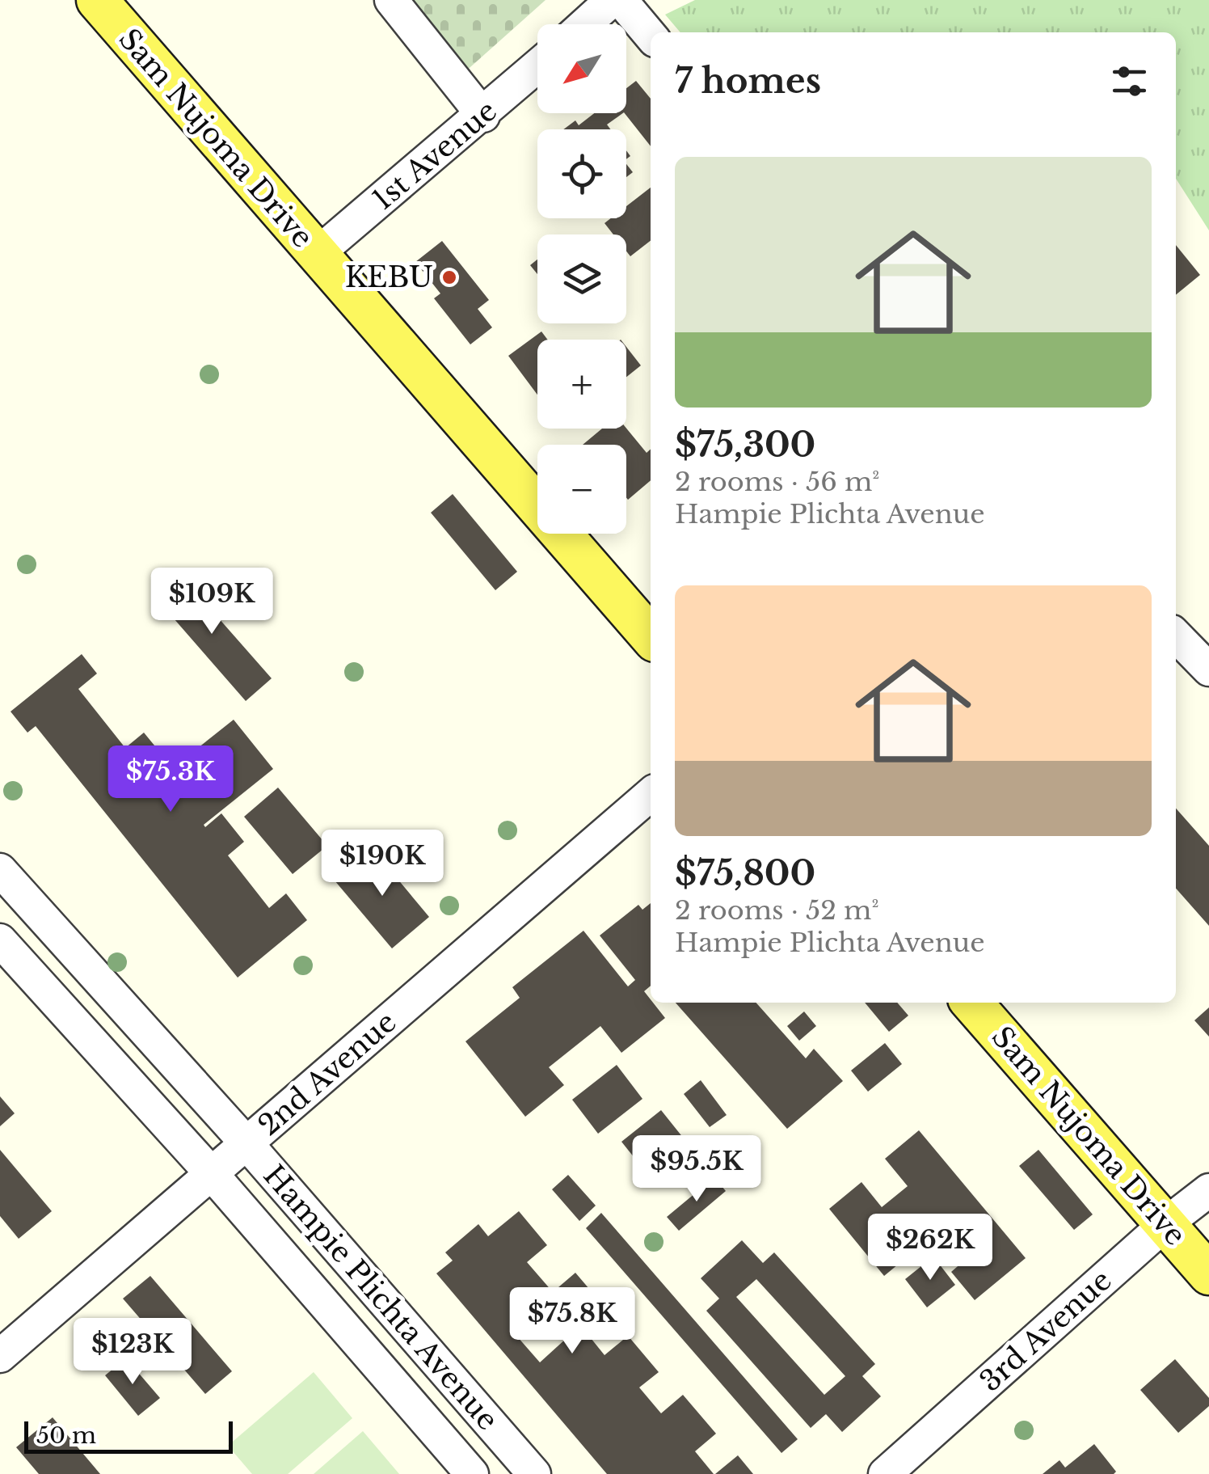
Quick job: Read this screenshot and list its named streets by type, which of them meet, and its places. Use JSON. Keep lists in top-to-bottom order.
{
  "streets": {
    "main road": ["Sam Nujoma Drive"],
    "street": [
      "1st Avenue",
      "2nd Avenue",
      "Hampie Plichta Avenue",
      "3rd Avenue"
    ]
  },
  "crossings": [
    ["Sam Nujoma Drive", "1st Avenue"],
    ["Sam Nujoma Drive", "3rd Avenue"],
    ["2nd Avenue", "Hampie Plichta Avenue"]
  ],
  "places": ["KEBU"],
  "scale_bar": "50 m",
  "north": "bottom left",
  "page": {
    "map_buttons": ["+", "−"],
    "heading": "7 homes",
    "list": [
      {
        "name": "$75,300",
        "note": "2 rooms · 56 m² · Hampie Plichta Avenue"
      },
      {
        "name": "$75,800",
        "note": "2 rooms · 52 m² · Hampie Plichta Avenue"
      }
    ],
    "price": [
      "$109K",
      "$75.3K",
      "$190K",
      "$95.5K",
      "$262K",
      "$75.8K",
      "$123K"
    ],
    "scale": "50 m"
  }
}
